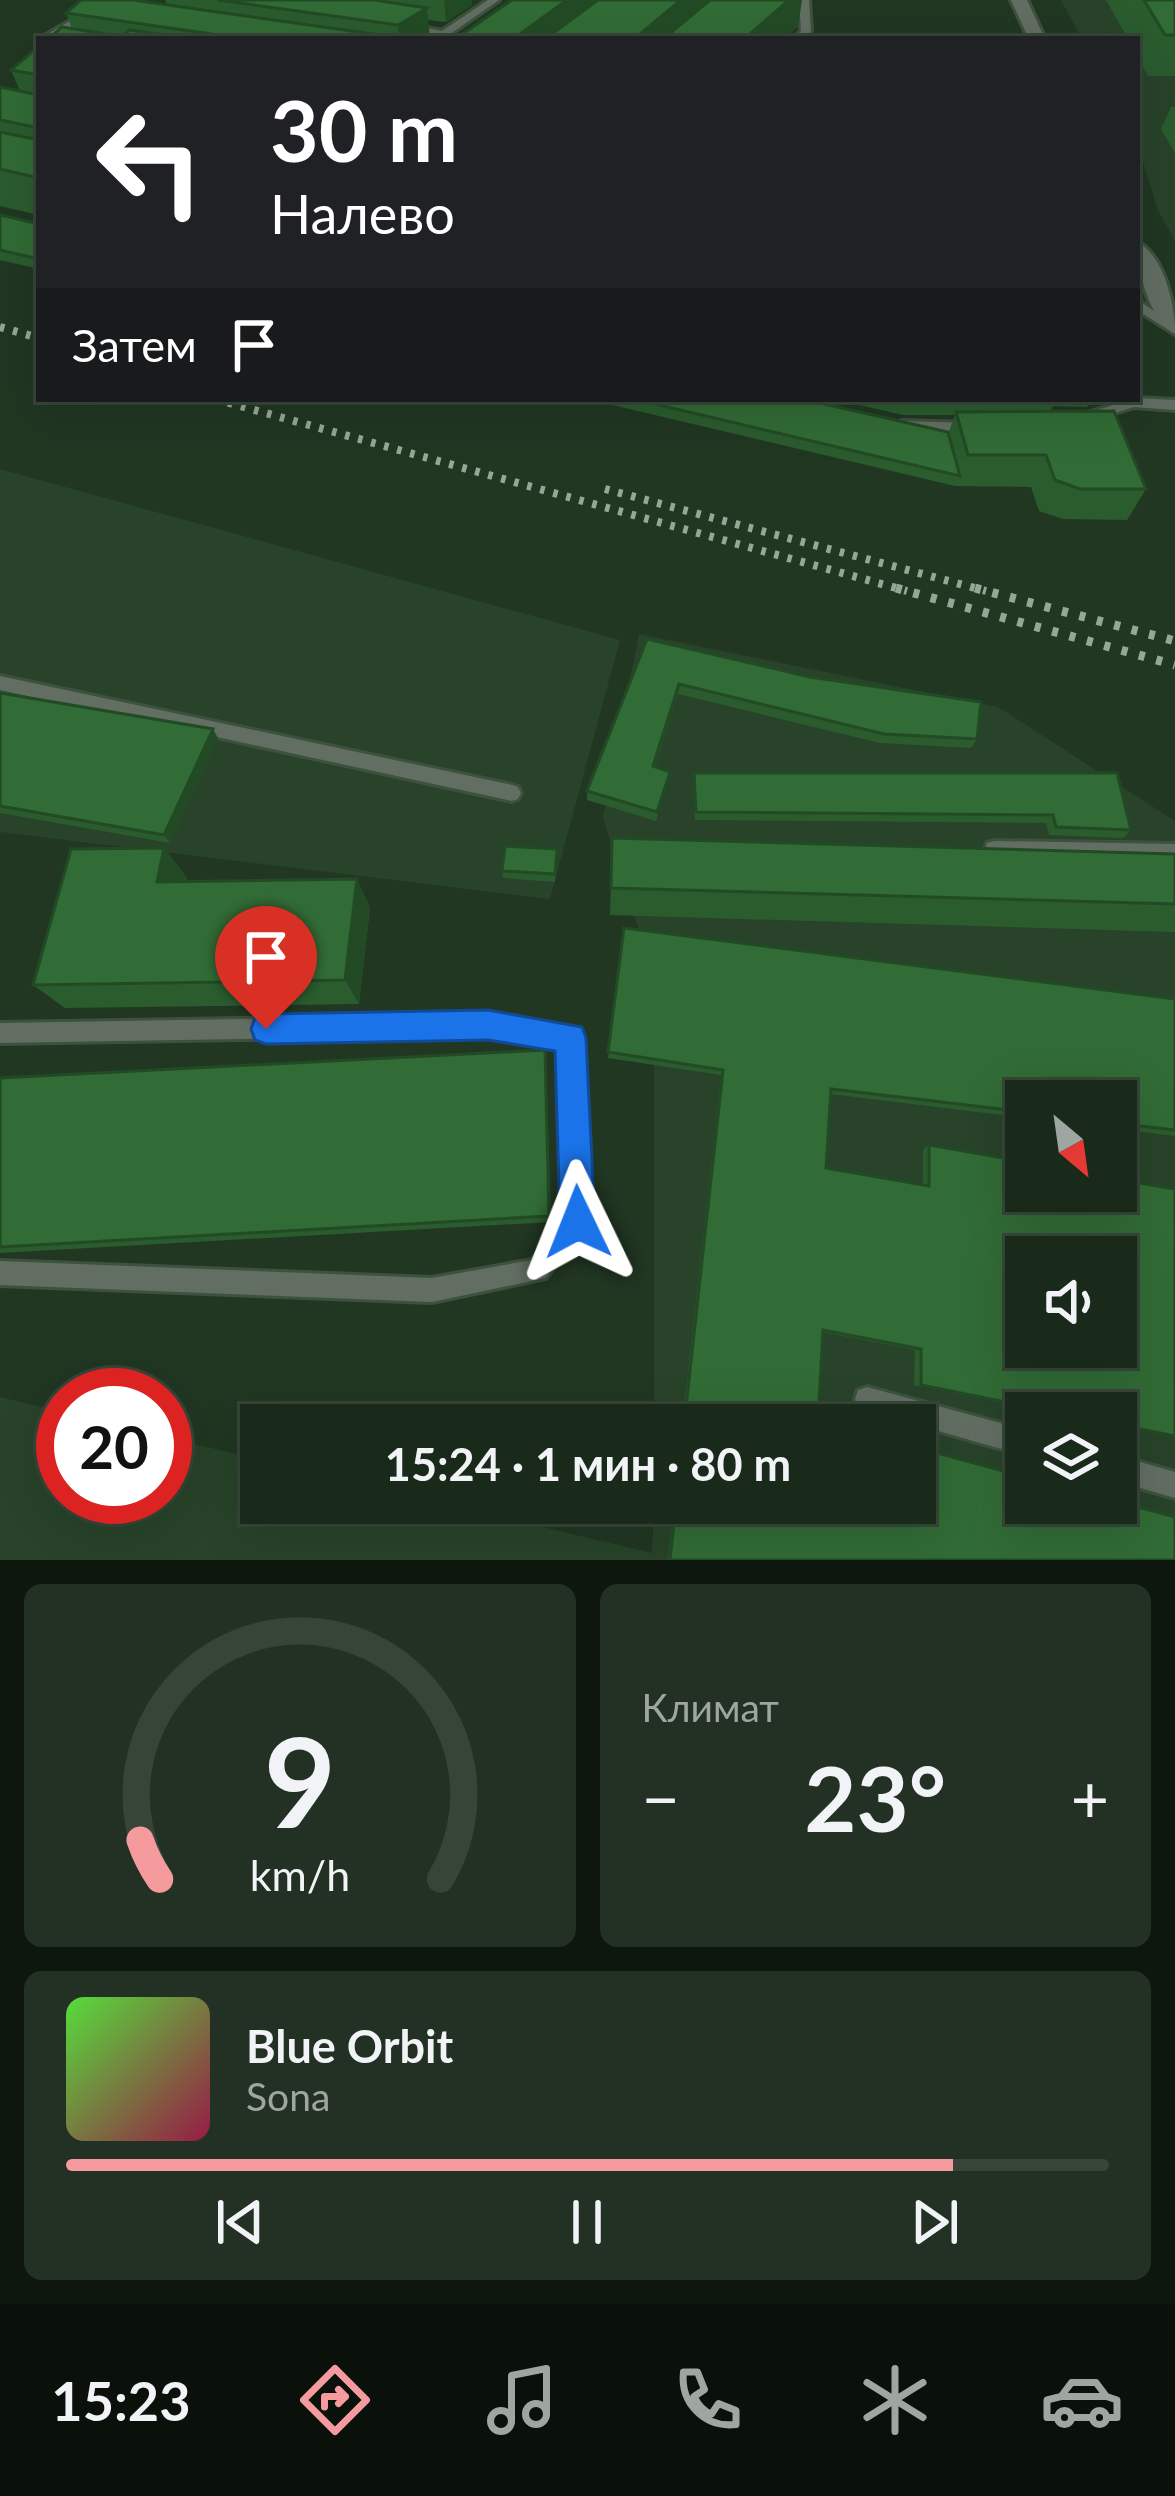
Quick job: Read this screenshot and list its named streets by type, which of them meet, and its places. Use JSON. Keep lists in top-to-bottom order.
{
  "north": "bottom right",
  "page": {
    "turn": ["30 m", "Налево"],
    "then": "Затем",
    "limit": "20",
    "trip": "15:24 · 1 мин · 80 m",
    "tile": "Климат",
    "heat": ["−", "23°", "+"],
    "song": ["Blue Orbit", "Sona"],
    "tabs": "15:23",
    "gauge": ["9", "km/h"]
  }
}
